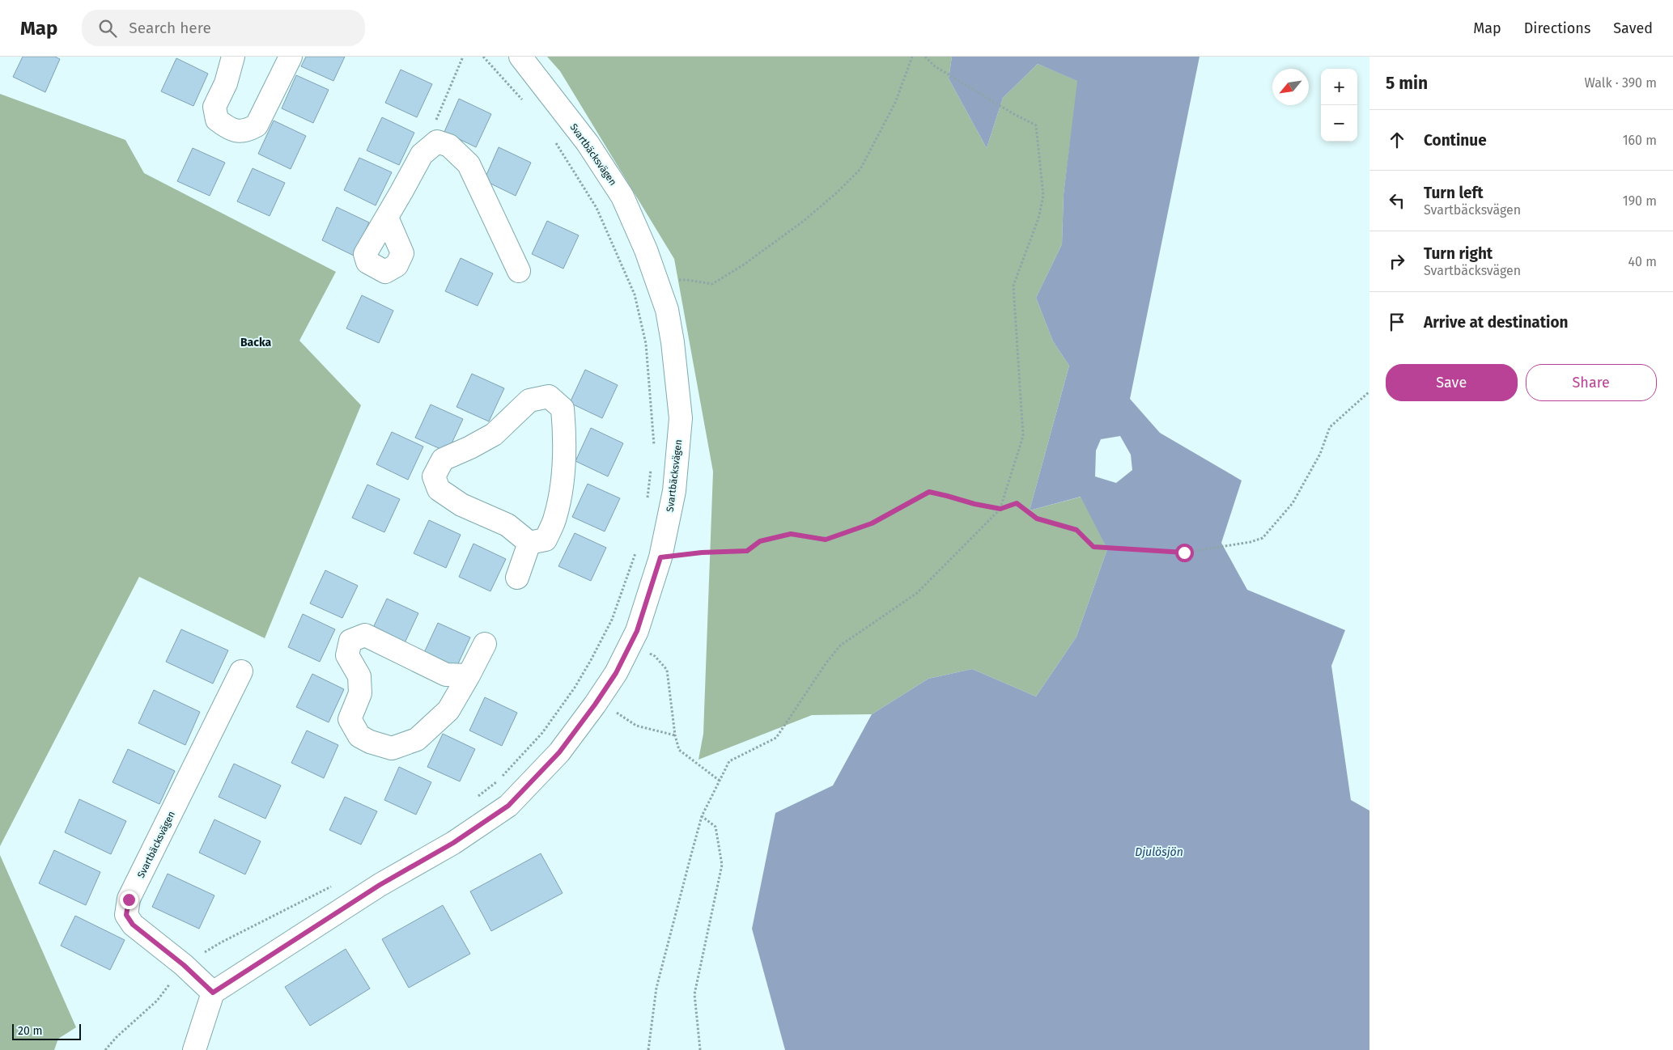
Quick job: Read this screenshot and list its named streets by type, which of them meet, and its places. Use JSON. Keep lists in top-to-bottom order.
{
  "streets": {
    "street": ["Svartbäcksvägen"]
  },
  "districts": ["Backa"],
  "water": ["Djulösjön"],
  "scale_bar": "20 m",
  "north": "bottom left",
  "page": {
    "header": "Map",
    "search": "Search here",
    "nav": ["Map", "Directions", "Saved"],
    "heading": ["5 min", "Walk · 390 m"],
    "map_buttons": ["+", "−"],
    "list": [
      ["Continue", "160 m"],
      ["Turn left", "Svartbäcksvägen", "190 m"],
      ["Turn right", "Svartbäcksvägen", "40 m"],
      "Arrive at destination"
    ],
    "buttons": ["Save", "Share"],
    "scale": "20 m"
  }
}
